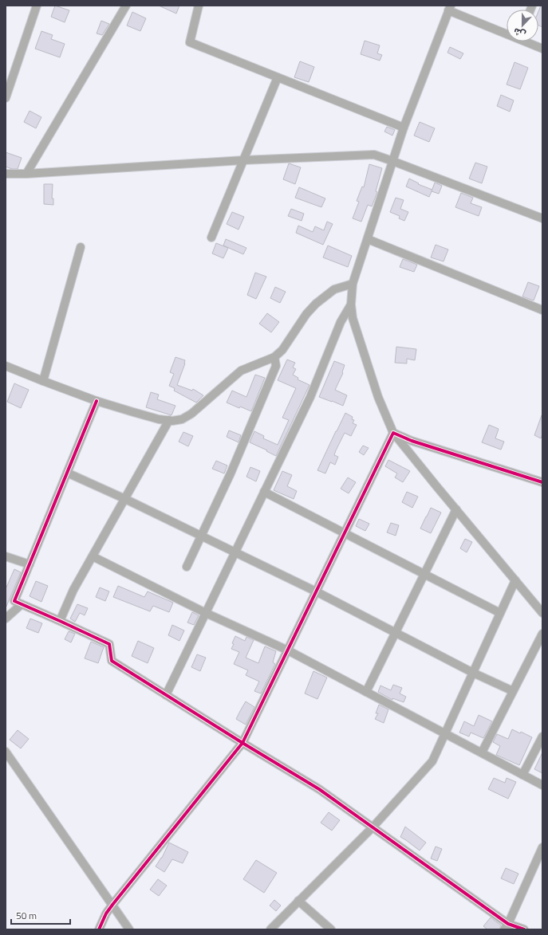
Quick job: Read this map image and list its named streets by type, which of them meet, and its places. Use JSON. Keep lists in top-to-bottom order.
{
  "scale_bar": "50 m",
  "north": "bottom"
}
